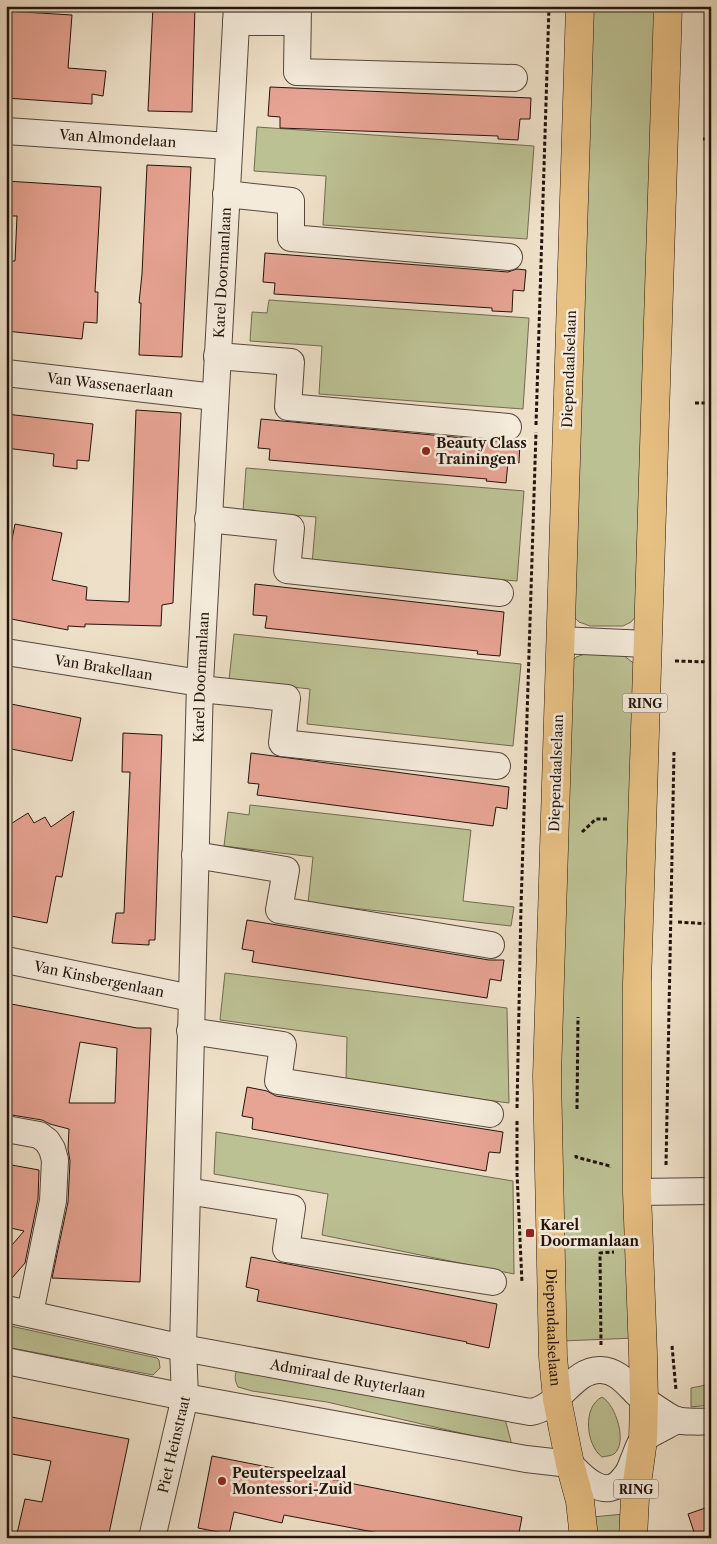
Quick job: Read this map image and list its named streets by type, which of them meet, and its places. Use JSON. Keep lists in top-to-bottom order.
{
  "streets": {
    "main road": ["Diependaalselaan", "RING"],
    "street": [
      "Van Almondelaan",
      "Karel Doormanlaan",
      "Van Wassenaerlaan",
      "Van Brakellaan",
      "Van Kinsbergenlaan",
      "Admiraal de Ruyterlaan",
      "Piet Heinstraat"
    ]
  },
  "crossings": [
    ["Van Almondelaan", "Karel Doormanlaan"],
    ["Karel Doormanlaan", "Van Wassenaerlaan"],
    ["Karel Doormanlaan", "Van Brakellaan"],
    ["Karel Doormanlaan", "Van Kinsbergenlaan"],
    ["Karel Doormanlaan", "Admiraal de Ruyterlaan"],
    ["Karel Doormanlaan", "Piet Heinstraat"],
    ["Diependaalselaan", "RING"],
    ["Diependaalselaan", "Admiraal de Ruyterlaan"],
    ["RING", "Admiraal de Ruyterlaan"],
    ["Admiraal de Ruyterlaan", "Piet Heinstraat"]
  ],
  "places": {
    "other": ["Beauty Class Trainingen", "Peuterspeelzaal Montessori-Zuid"],
    "transit": ["Karel Doormanlaan"]
  }
}
